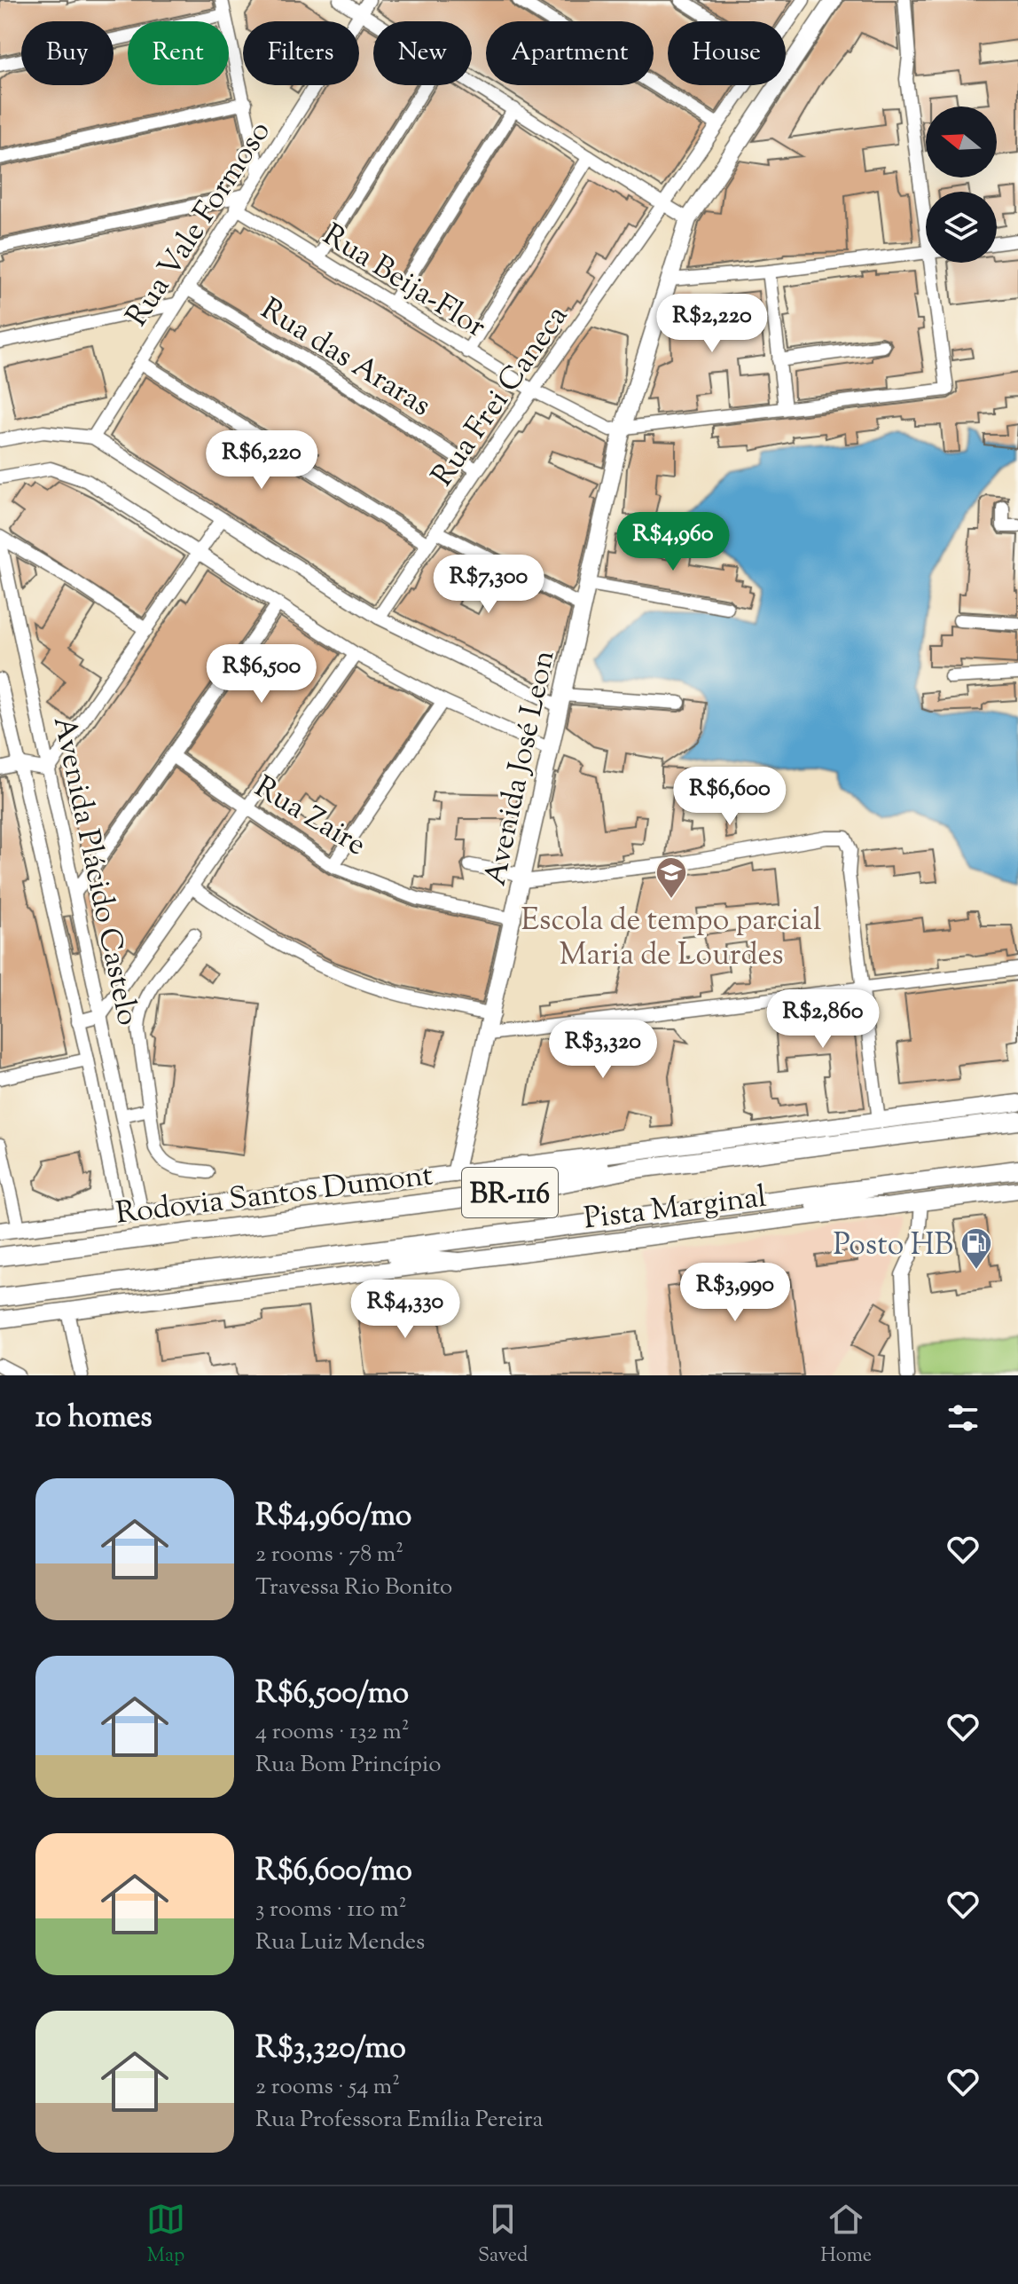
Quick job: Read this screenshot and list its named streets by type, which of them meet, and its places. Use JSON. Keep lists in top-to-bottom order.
{
  "streets": {
    "highway": ["Rodovia Santos Dumont", "BR-116"],
    "main road": ["Avenida José Leon", "Pista Marginal"],
    "street": [
      "Rua Vale Formoso",
      "Rua Beija-Flor",
      "Rua das Araras",
      "Rua Frei Caneca",
      "Rua Zaire",
      "Avenida Plácido Castelo"
    ]
  },
  "crossings": [
    ["Rua Vale Formoso", "Rua Beija-Flor"],
    ["Rua Vale Formoso", "Rua das Araras"],
    ["Rua Beija-Flor", "Rua Frei Caneca"],
    ["Rua Beija-Flor", "Avenida José Leon"],
    ["Rua das Araras", "Rua Frei Caneca"],
    ["Avenida José Leon", "Rua Zaire"],
    ["Avenida José Leon", "Pista Marginal"],
    ["Avenida Plácido Castelo", "Pista Marginal"]
  ],
  "places": {
    "school or university": ["Escola de tempo parcial Maria de Lourdes"],
    "fuel station": ["Posto HB"]
  },
  "north": "left",
  "page": {
    "chip": [
      "Buy",
      "Rent",
      "Filters",
      "New",
      "Apartment",
      "House"
    ],
    "price": [
      "R$2,220",
      "R$6,220",
      "R$4,960",
      "R$7,300",
      "R$6,500",
      "R$6,600",
      "R$2,860",
      "R$3,320",
      "R$3,990",
      "R$4,330"
    ],
    "heading": "10 homes",
    "list": [
      {
        "name": "R$4,960/mo",
        "note": "2 rooms · 78 m² · Travessa Rio Bonito"
      },
      {
        "name": "R$6,500/mo",
        "note": "4 rooms · 132 m² · Rua Bom Princípio"
      },
      {
        "name": "R$6,600/mo",
        "note": "3 rooms · 110 m² · Rua Luiz Mendes"
      },
      {
        "name": "R$3,320/mo",
        "note": "2 rooms · 54 m² · Rua Professora Emília Pereira"
      }
    ],
    "tabs": ["Map", "Saved", "Home"]
  }
}
